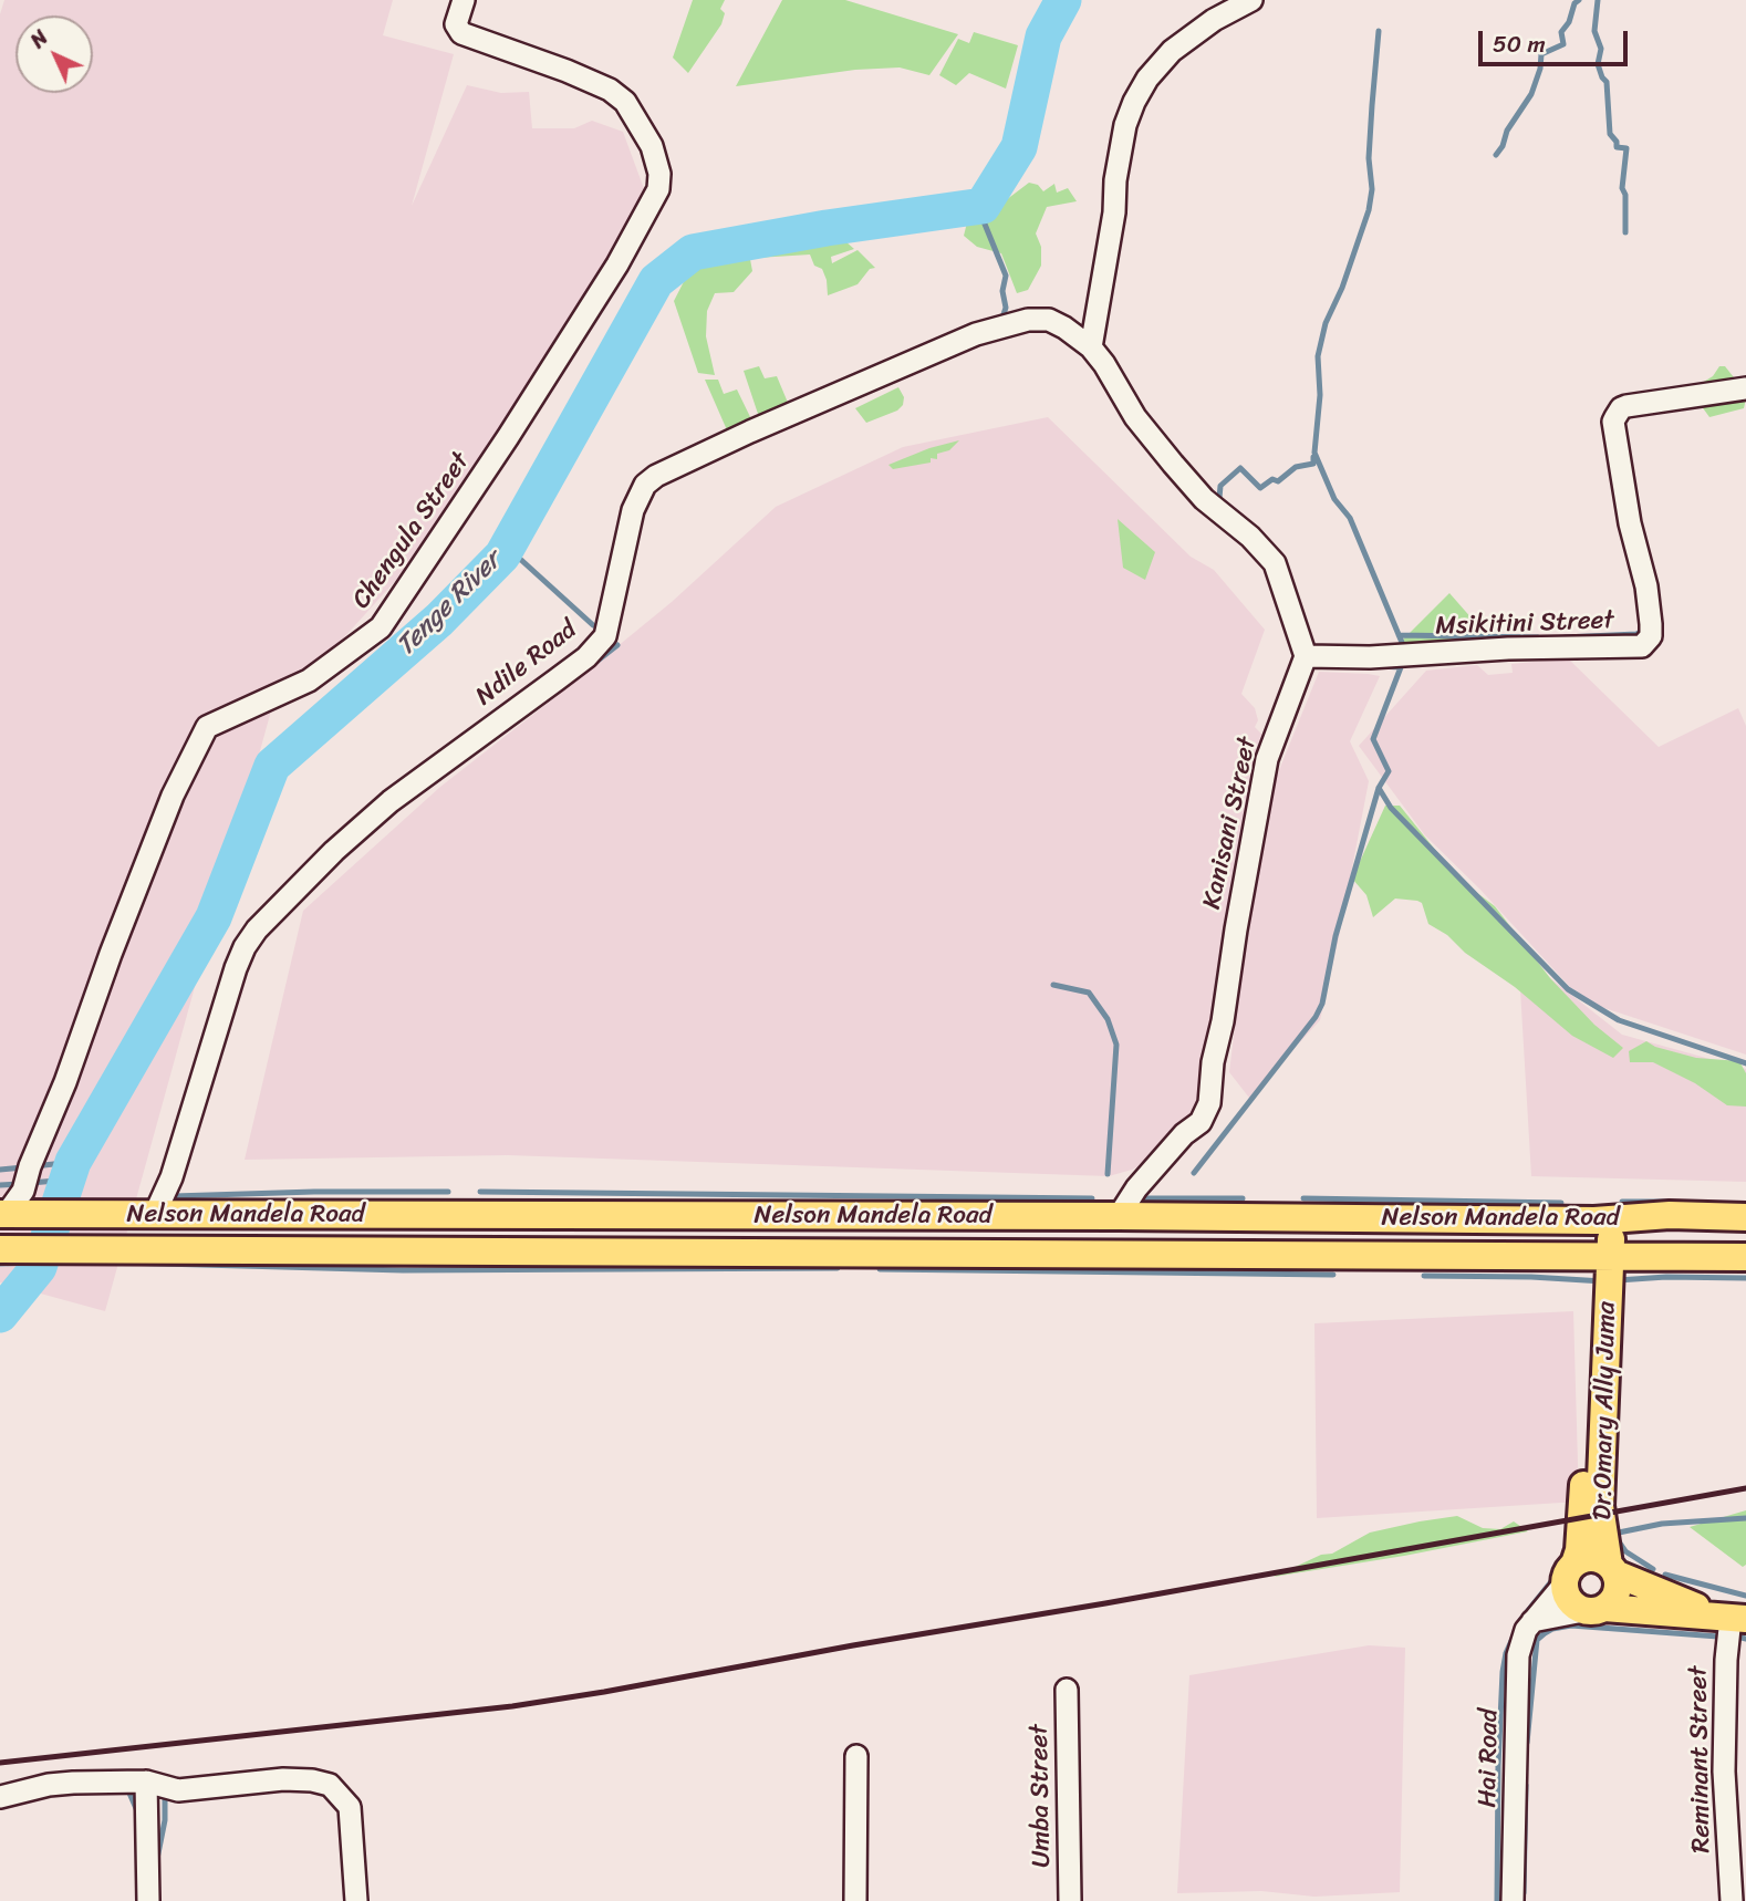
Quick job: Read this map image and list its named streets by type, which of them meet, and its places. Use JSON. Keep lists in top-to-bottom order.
{
  "streets": {
    "main road": ["Nelson Mandela Road", "Dr.Omary Ally Juma"],
    "street": [
      "Chengula Street",
      "Msikitini Street",
      "Ndile Road",
      "Kanisani Street",
      "Hai Road",
      "Reminant Street",
      "Umba Street"
    ]
  },
  "crossings": [
    ["Chengula Street", "Nelson Mandela Road"],
    ["Msikitini Street", "Kanisani Street"],
    ["Ndile Road", "Nelson Mandela Road"],
    ["Kanisani Street", "Nelson Mandela Road"],
    ["Nelson Mandela Road", "Dr.Omary Ally Juma"],
    ["Dr.Omary Ally Juma", "Hai Road"]
  ],
  "water": ["Tenge River"],
  "scale_bar": "50 m",
  "north": "top left"
}
